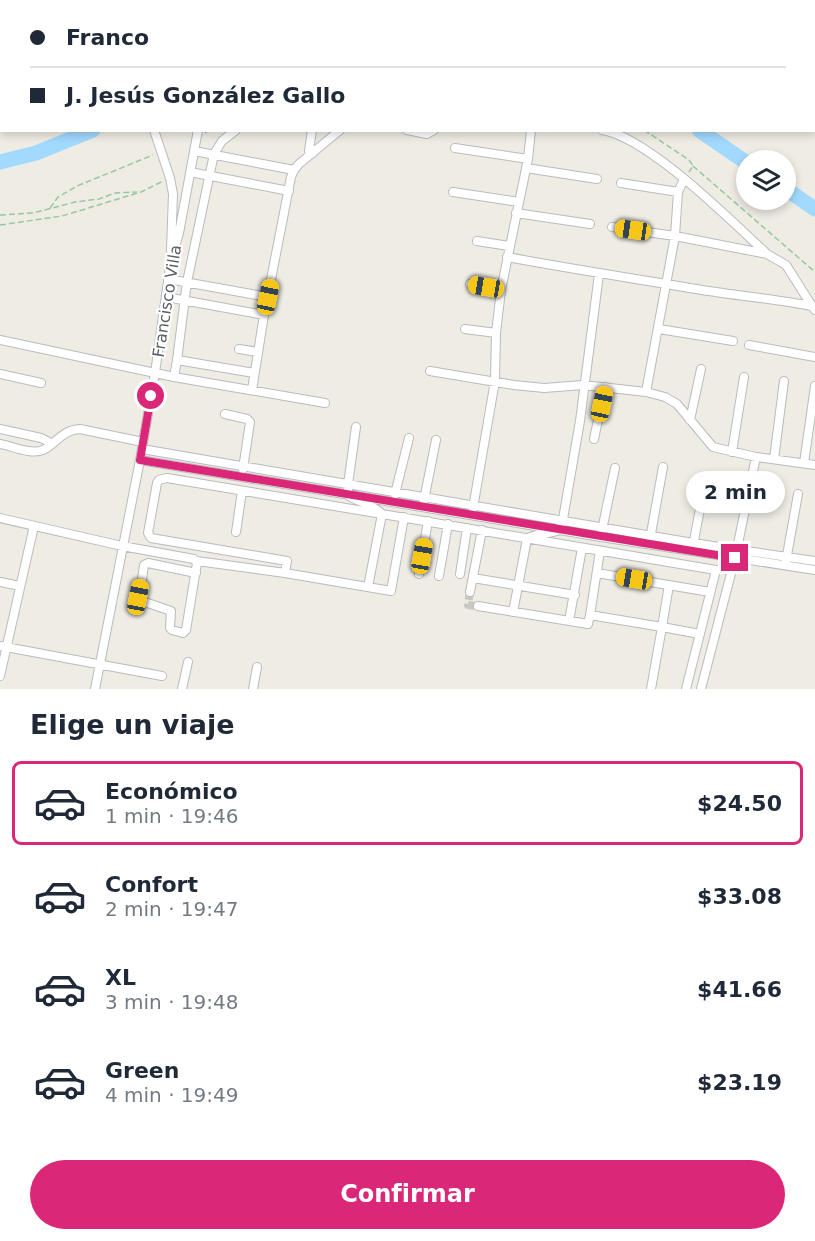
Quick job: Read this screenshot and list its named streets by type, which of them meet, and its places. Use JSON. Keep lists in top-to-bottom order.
{
  "streets": {
    "street": ["Francisco Villa"]
  },
  "page": {
    "banner": ["Franco", "J. Jesús González Gallo"],
    "bubble": "2 min",
    "heading": "Elige un viaje",
    "list": [
      {
        "name": "Económico",
        "note": "1 min · 19:46",
        "value": "$24.50"
      },
      {
        "name": "Confort",
        "note": "2 min · 19:47",
        "value": "$33.08"
      },
      {
        "name": "XL",
        "note": "3 min · 19:48",
        "value": "$41.66"
      },
      {
        "name": "Green",
        "note": "4 min · 19:49",
        "value": "$23.19"
      }
    ],
    "buttons": "Confirmar"
  }
}
